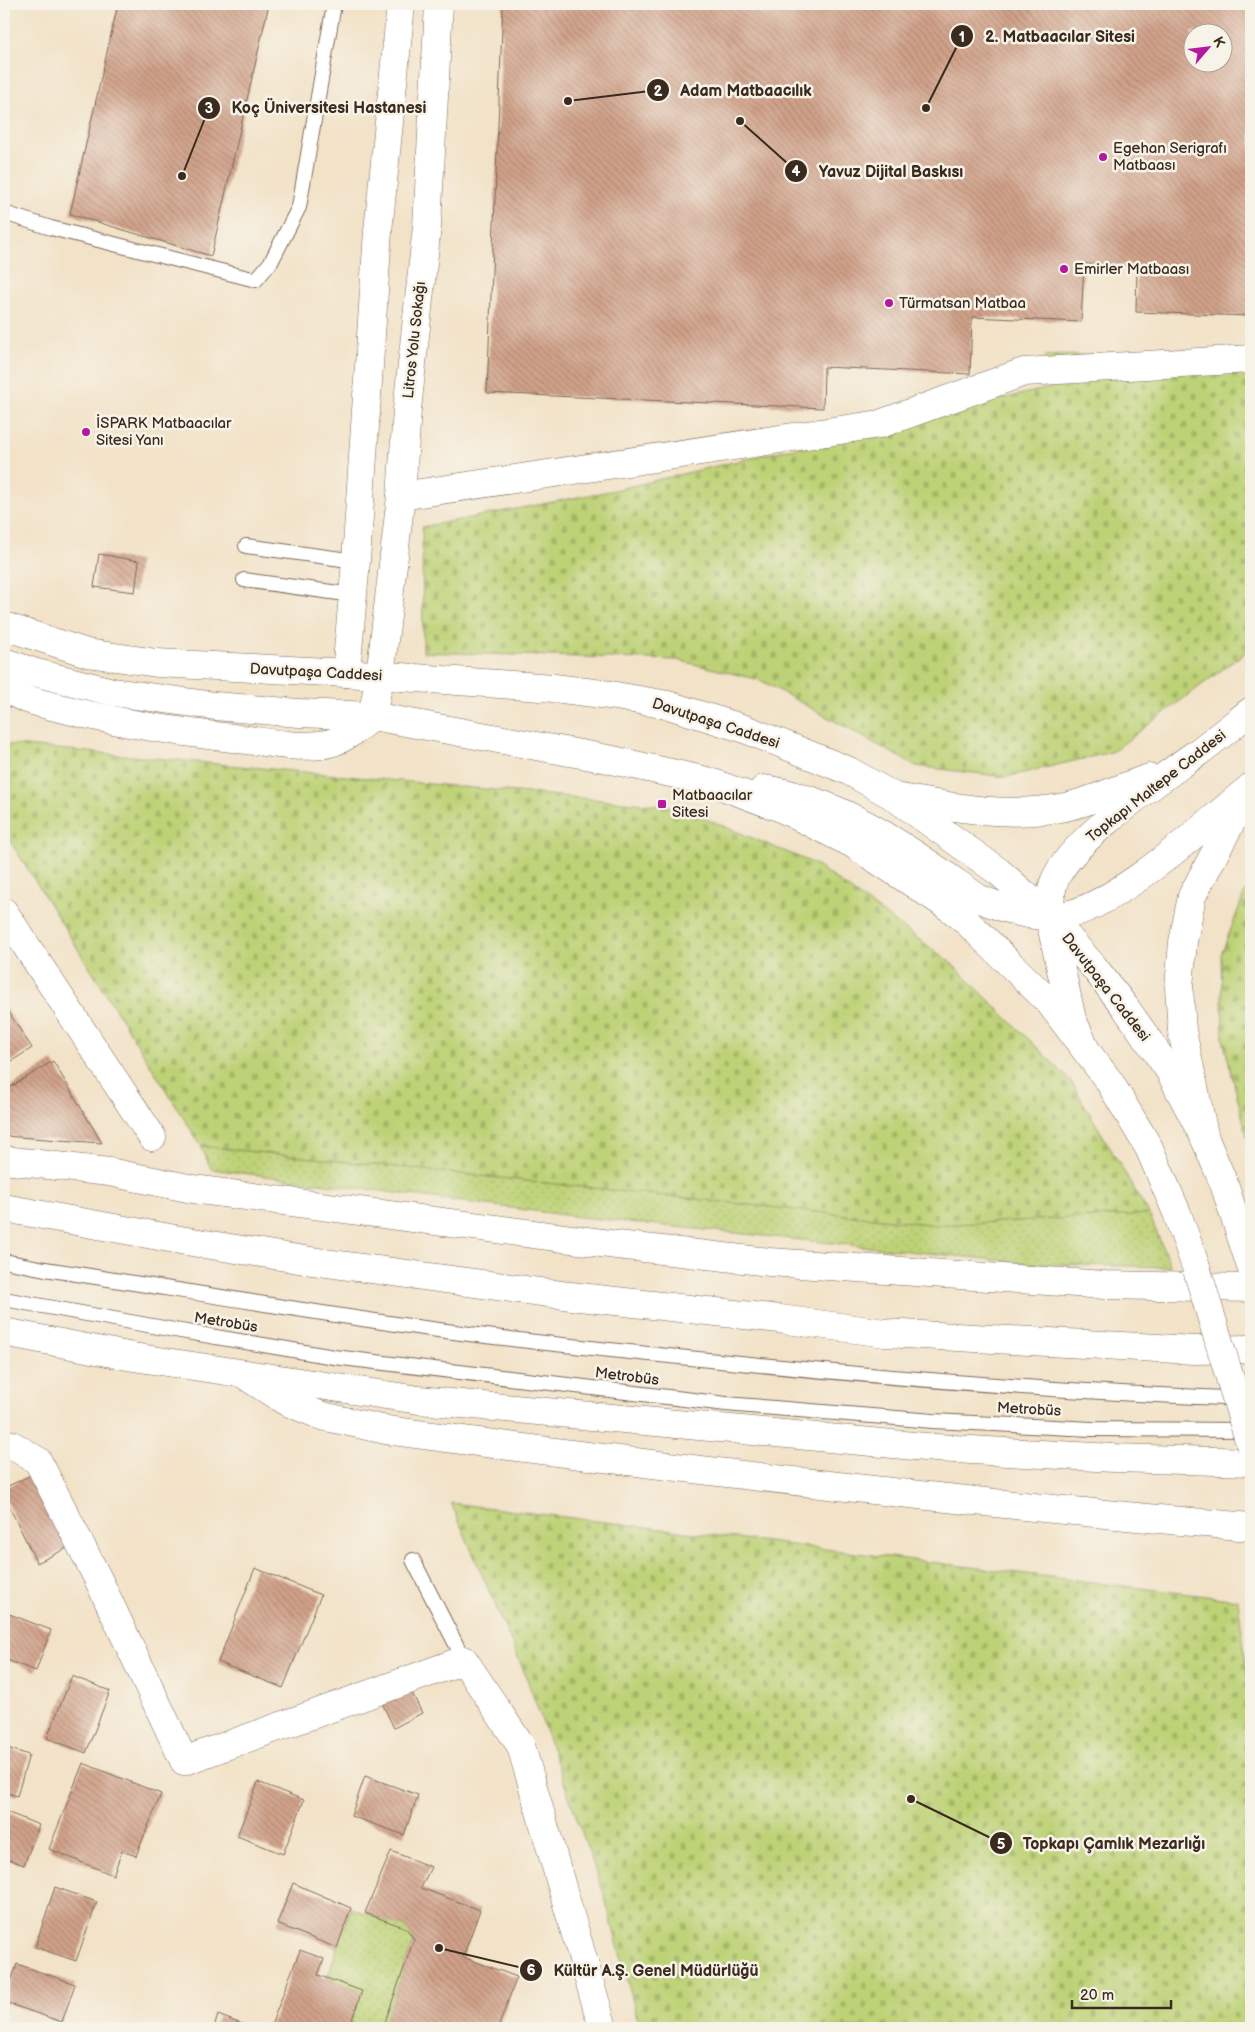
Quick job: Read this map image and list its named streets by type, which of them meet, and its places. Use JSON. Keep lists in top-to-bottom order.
{
  "streets": {
    "main road": ["Litros Yolu Sokağı", "Davutpaşa Caddesi", "Topkapı Maltepe Caddesi"],
    "lane": ["Metrobüs"]
  },
  "crossings": [
    ["Litros Yolu Sokağı", "Davutpaşa Caddesi"],
    ["Davutpaşa Caddesi", "Topkapı Maltepe Caddesi"]
  ],
  "places": {
    "other": [
      "Adam Matbaacılık",
      "2. Matbaacılar Sitesi",
      "Yavuz Dijital Baskısı",
      "Egehan Serigrafı Matbaası",
      "Koç Üniversitesi Hastanesi",
      "Emirler Matbaası",
      "Türmatsan Matbaa",
      "İSPARK Matbaacılar Sitesi Yanı",
      "Topkapı Çamlık Mezarlığı",
      "Kültür A.Ş. Genel Müdürlüğü"
    ],
    "transit": ["Matbaacılar Sitesi"]
  },
  "scale_bar": "20 m",
  "north": "top right"
}
